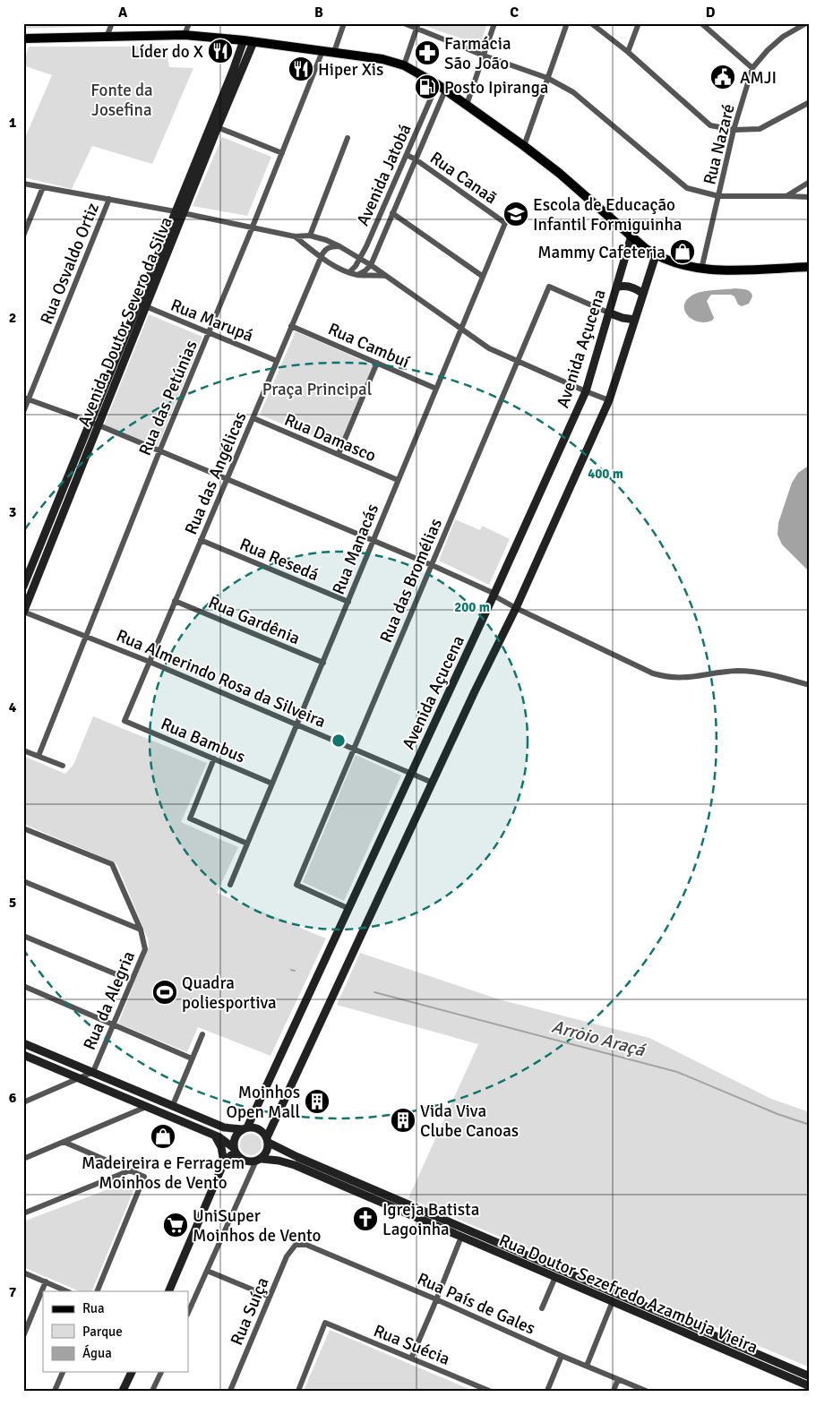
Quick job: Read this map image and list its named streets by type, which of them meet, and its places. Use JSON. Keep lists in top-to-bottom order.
{
  "streets": {
    "main road": ["Avenida Doutor Severo da Silva", "Avenida Açucena", "Rua Doutor Sezefredo Azambuja Vieira"],
    "street": [
      "Rua Nazaré",
      "Avenida Jatobá",
      "Rua Canaã",
      "Rua Osvaldo Ortiz",
      "Rua Marupá",
      "Rua Cambuí",
      "Rua das Petúnias",
      "Rua Damasco",
      "Rua das Angélicas",
      "Rua Manacás",
      "Rua Resedá",
      "Rua das Bromélias",
      "Rua Gardênia",
      "Rua Almerindo Rosa da Silveira",
      "Rua Bambus",
      "Rua da Alegria",
      "Rua País de Gales",
      "Rua Suíça",
      "Rua Suécia"
    ]
  },
  "crossings": [
    ["Avenida Jatobá", "Rua Canaã"],
    ["Rua Canaã", "Rua Manacás"],
    ["Rua Marupá", "Avenida Doutor Severo da Silva"],
    ["Rua Marupá", "Rua das Petúnias"],
    ["Rua Marupá", "Rua das Angélicas"],
    ["Avenida Doutor Severo da Silva", "Rua Almerindo Rosa da Silveira"],
    ["Rua Cambuí", "Rua das Angélicas"],
    ["Rua Cambuí", "Rua Manacás"],
    ["Avenida Açucena", "Rua das Bromélias"],
    ["Avenida Açucena", "Rua Almerindo Rosa da Silveira"],
    ["Avenida Açucena", "Rua Doutor Sezefredo Azambuja Vieira"],
    ["Rua das Petúnias", "Rua Almerindo Rosa da Silveira"],
    ["Rua Damasco", "Rua das Angélicas"],
    ["Rua Damasco", "Rua Manacás"],
    ["Rua das Angélicas", "Rua Resedá"],
    ["Rua das Angélicas", "Rua Gardênia"],
    ["Rua das Angélicas", "Rua Almerindo Rosa da Silveira"],
    ["Rua das Angélicas", "Rua Bambus"],
    ["Rua Manacás", "Rua Resedá"],
    ["Rua Manacás", "Rua Gardênia"],
    ["Rua Manacás", "Rua Almerindo Rosa da Silveira"],
    ["Rua Manacás", "Rua Bambus"],
    ["Rua das Bromélias", "Rua Almerindo Rosa da Silveira"],
    ["Rua País de Gales", "Rua Suíça"]
  ],
  "water": ["Arroio Araçá"],
  "parks": ["Fonte da Josefina", "Praça Principal"],
  "places": {
    "restaurant": ["Líder do X", "Hiper Xis"],
    "pharmacy": ["Farmácia São João"],
    "public building": ["AMJI"],
    "fuel station": ["Posto Ipiranga"],
    "school or university": ["Escola de Educação Infantil Formiguinha"],
    "shop": ["Mammy Cafeteria", "Madeireira e Ferragem Moinhos de Vento"],
    "sports": ["Quadra poliesportiva"],
    "building": ["Moinhos Open Mall", "Vida Viva Clube Canoas"],
    "church": ["Igreja Batista Lagoinha"],
    "supermarket": ["UniSuper Moinhos de Vento"]
  },
  "legend": ["Rua", "Parque", "Água"],
  "grid": {
    "columns": [
      "A",
      "B",
      "C",
      "D"
    ],
    "rows": [
      "1",
      "2",
      "3",
      "4",
      "5",
      "6",
      "7"
    ]
  },
  "rings": ["400 m", "200 m"]
}
